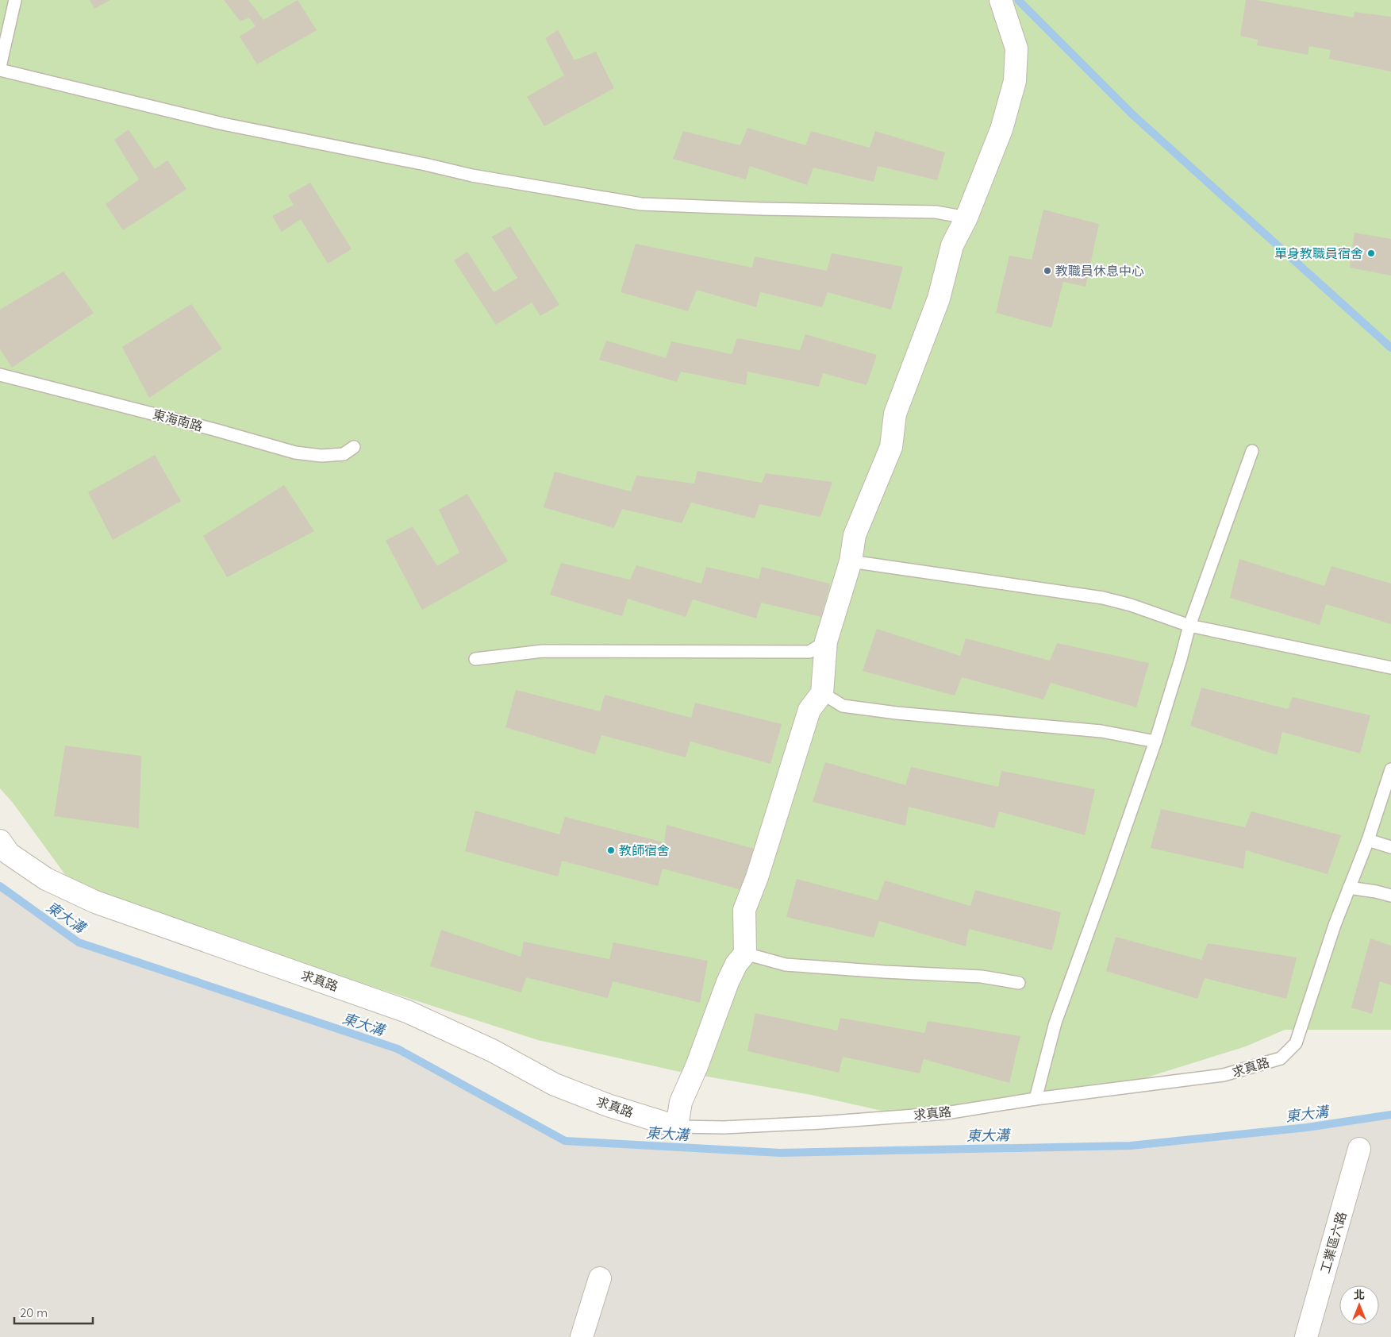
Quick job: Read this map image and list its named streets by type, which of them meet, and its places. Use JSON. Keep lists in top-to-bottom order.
{
  "streets": {
    "street": ["求真路", "工業區六路"],
    "lane": ["東海南路"]
  },
  "water": ["東大溝"],
  "places": ["單身教職員宿舍", "教職員休息中心", "教師宿舍"],
  "scale_bar": "20 m",
  "north": "top"
}
